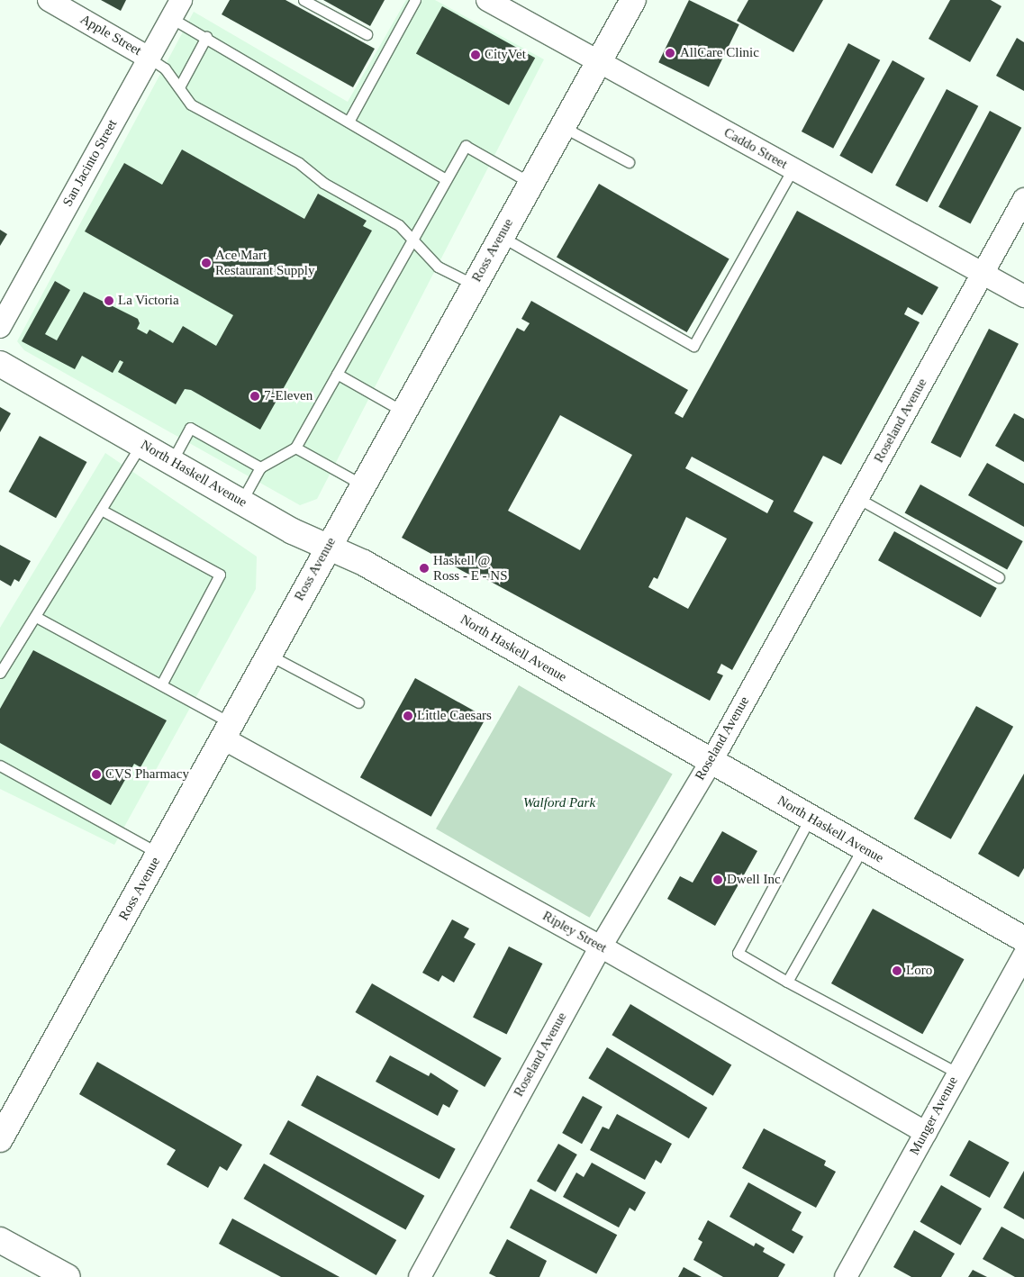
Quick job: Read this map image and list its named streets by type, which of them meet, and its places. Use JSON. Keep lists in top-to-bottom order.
{
  "streets": {
    "main road": ["Ross Avenue", "North Haskell Avenue"],
    "street": [
      "Apple Street",
      "Caddo Street",
      "San Jacinto Street",
      "Roseland Avenue",
      "Ripley Street",
      "Munger Avenue"
    ]
  },
  "crossings": [
    ["Apple Street", "San Jacinto Street"],
    ["Caddo Street", "Ross Avenue"],
    ["Caddo Street", "Roseland Avenue"],
    ["Ross Avenue", "North Haskell Avenue"],
    ["Ross Avenue", "Ripley Street"],
    ["Roseland Avenue", "North Haskell Avenue"],
    ["Roseland Avenue", "Ripley Street"],
    ["Ripley Street", "Munger Avenue"]
  ],
  "parks": ["Walford Park"],
  "places": [
    "AllCare Clinic",
    "CityVet",
    "Ace Mart Restaurant Supply",
    "La Victoria",
    "7-Eleven",
    "Haskell @ Ross - E - NS",
    "Little Caesars",
    "CVS Pharmacy",
    "Dwell Inc",
    "Loro"
  ]
}
